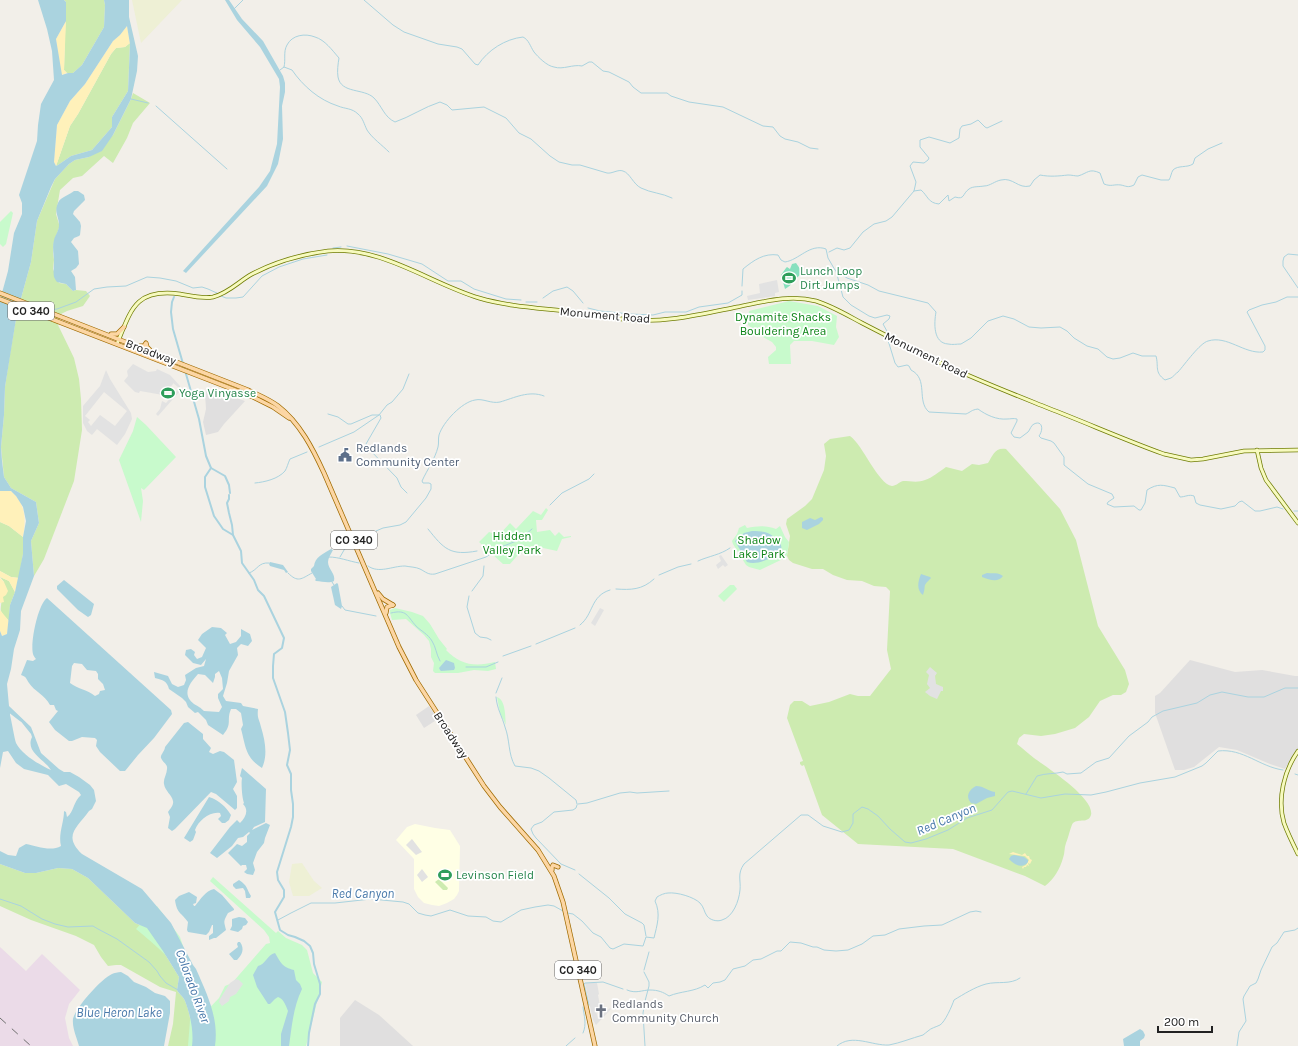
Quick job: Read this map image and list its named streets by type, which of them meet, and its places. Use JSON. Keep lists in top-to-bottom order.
{
  "streets": {
    "main road": ["CO 340", "Monument Road", "Broadway"]
  },
  "crossings": [
    ["Monument Road", "Broadway"]
  ],
  "water": ["Red Canyon", "Colorado River", "Blue Heron Lake"],
  "parks": ["Dynamite Shacks Bouldering Area", "Hidden Valley Park", "Shadow Lake Park"],
  "places": {
    "sports": ["Lunch Loop Dirt Jumps", "Yoga Vinyasse", "Levinson Field"],
    "public building": ["Redlands Community Center"],
    "church": ["Redlands Community Church"]
  },
  "scale_bar": "200 m"
}
